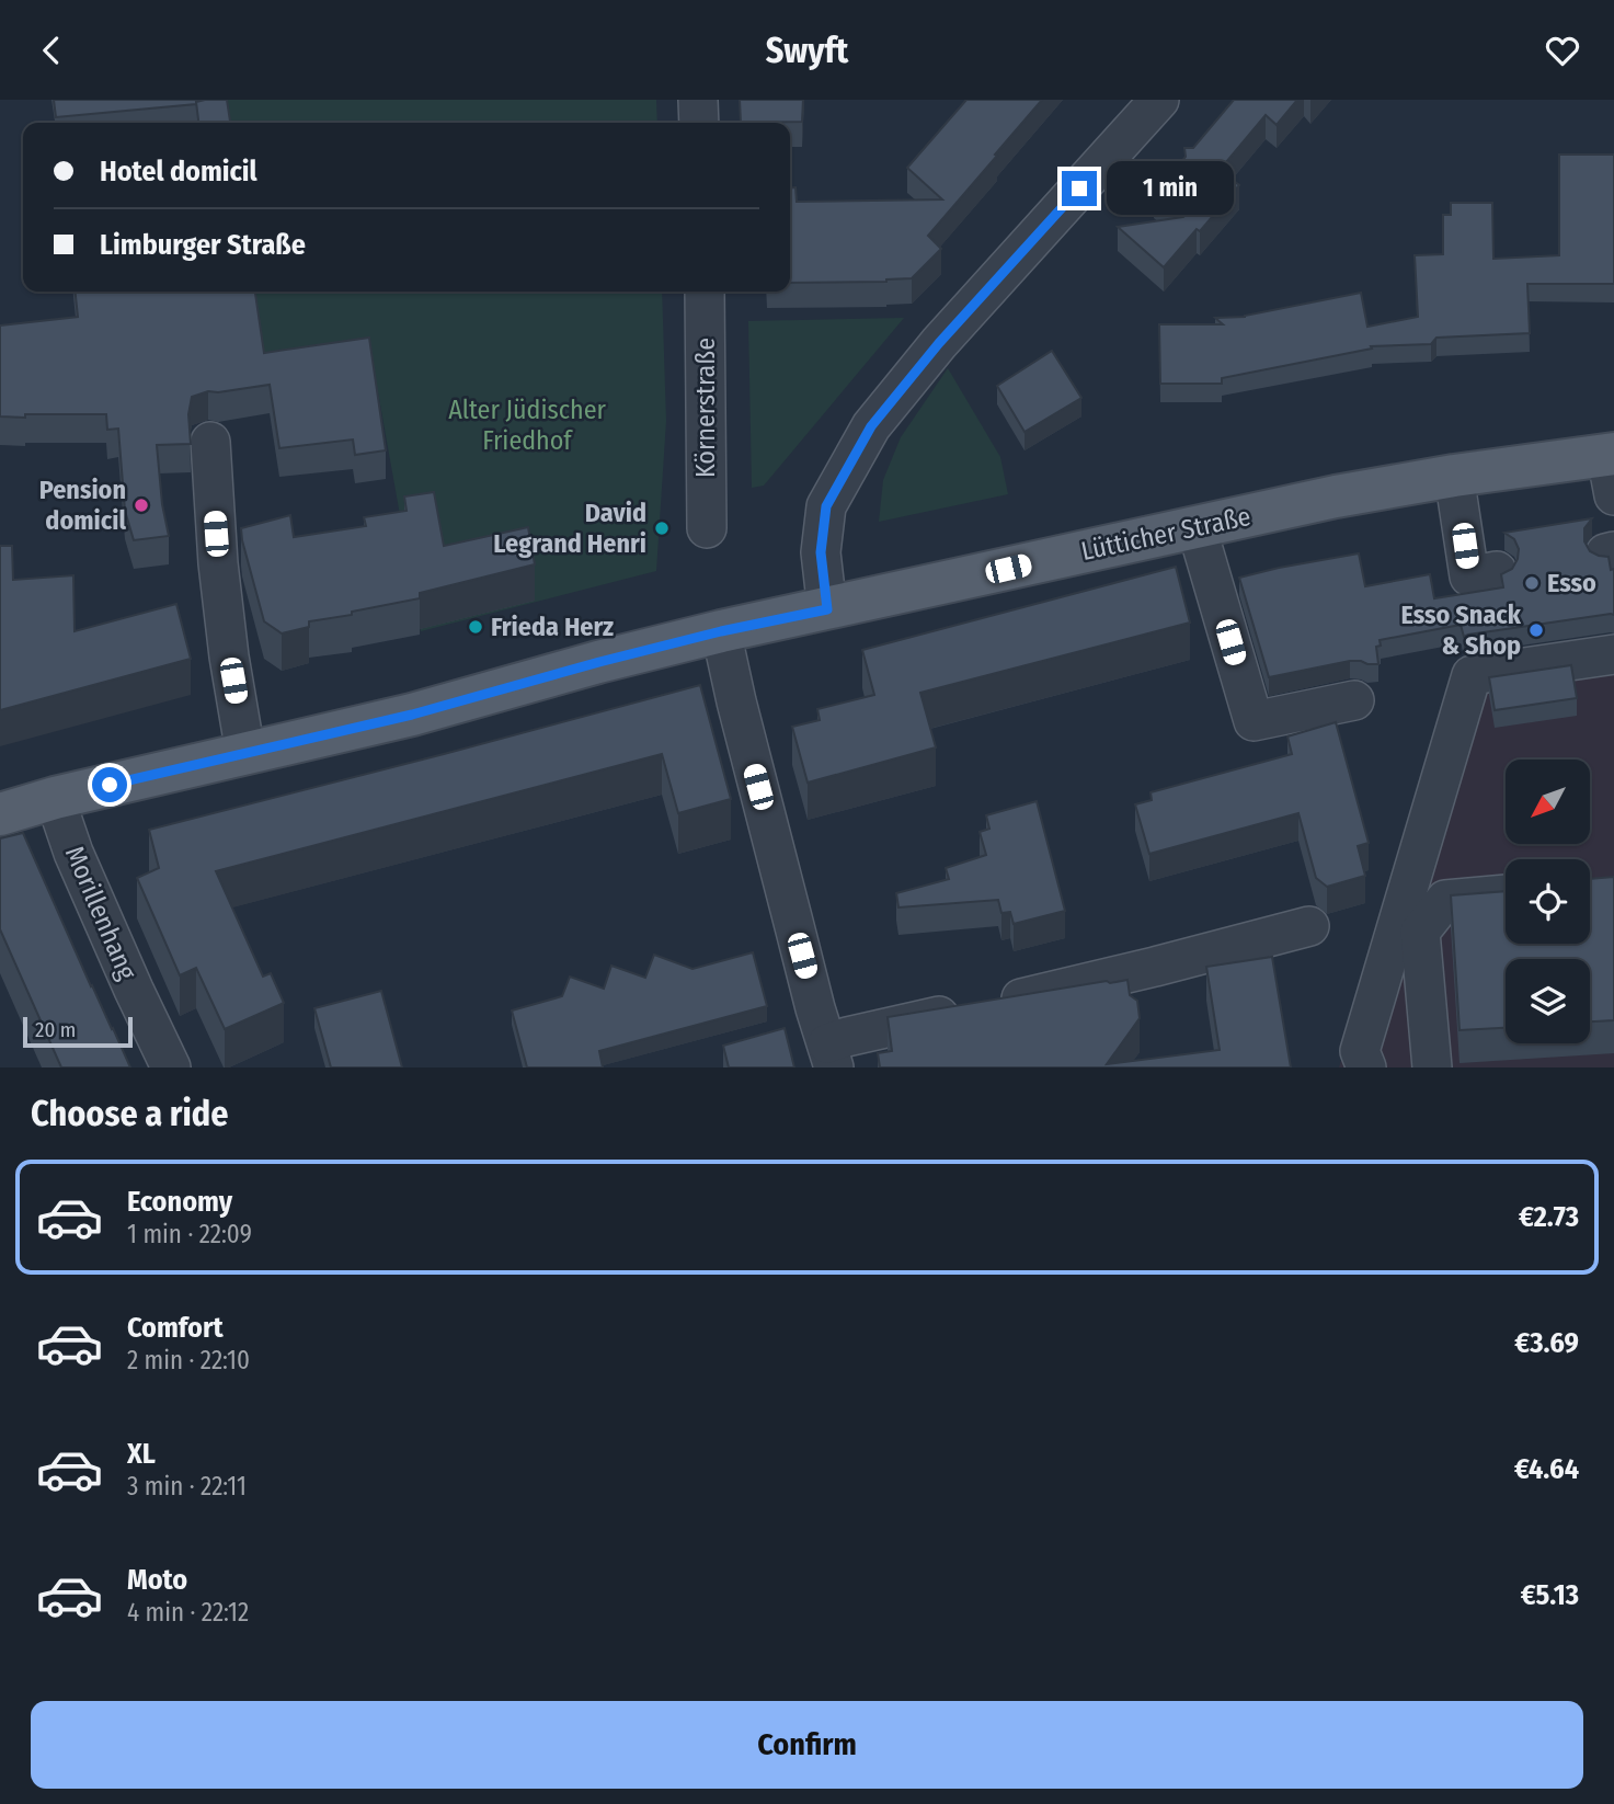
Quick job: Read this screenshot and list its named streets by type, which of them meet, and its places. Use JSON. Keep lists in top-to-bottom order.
{
  "streets": {
    "main road": ["Lütticher Straße"],
    "street": ["Körnerstraße", "Morillenhang"]
  },
  "crossings": [
    ["Lütticher Straße", "Morillenhang"]
  ],
  "parks": ["Alter Jüdischer Friedhof"],
  "places": [
    "Pension domicil",
    "David Legrand Henri",
    "Esso",
    "Frieda Herz",
    "Esso Snack & Shop"
  ],
  "scale_bar": "20 m",
  "north": "bottom left",
  "page": {
    "header": "Swyft",
    "banner": ["Hotel domicil", "Limburger Straße"],
    "bubble": "1 min",
    "scale": "20 m",
    "heading": "Choose a ride",
    "list": [
      {
        "name": "Economy",
        "note": "1 min · 22:09",
        "value": "€2.73"
      },
      {
        "name": "Comfort",
        "note": "2 min · 22:10",
        "value": "€3.69"
      },
      {
        "name": "XL",
        "note": "3 min · 22:11",
        "value": "€4.64"
      },
      {
        "name": "Moto",
        "note": "4 min · 22:12",
        "value": "€5.13"
      }
    ],
    "buttons": "Confirm"
  }
}
